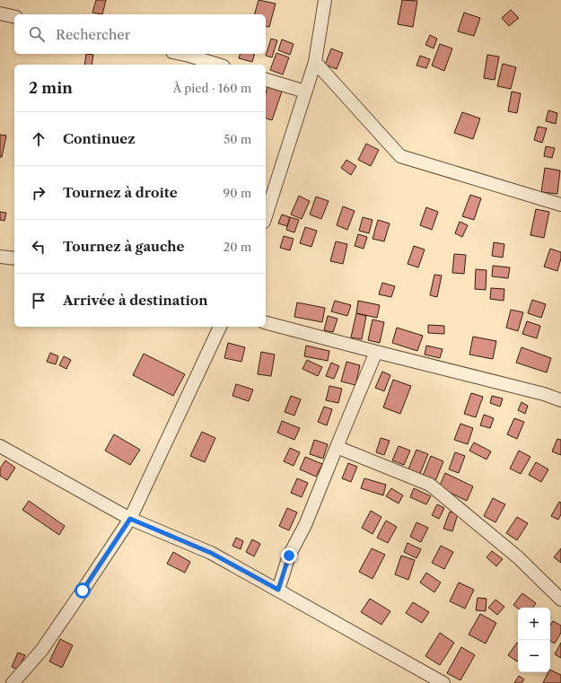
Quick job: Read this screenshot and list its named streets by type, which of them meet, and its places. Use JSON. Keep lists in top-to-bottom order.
{
  "page": {
    "search": "Rechercher",
    "heading": ["2 min", "À pied · 160 m"],
    "list": [
      ["Continuez", "50 m"],
      ["Tournez à droite", "90 m"],
      ["Tournez à gauche", "20 m"],
      "Arrivée à destination"
    ],
    "map_buttons": ["+", "−"]
  }
}
